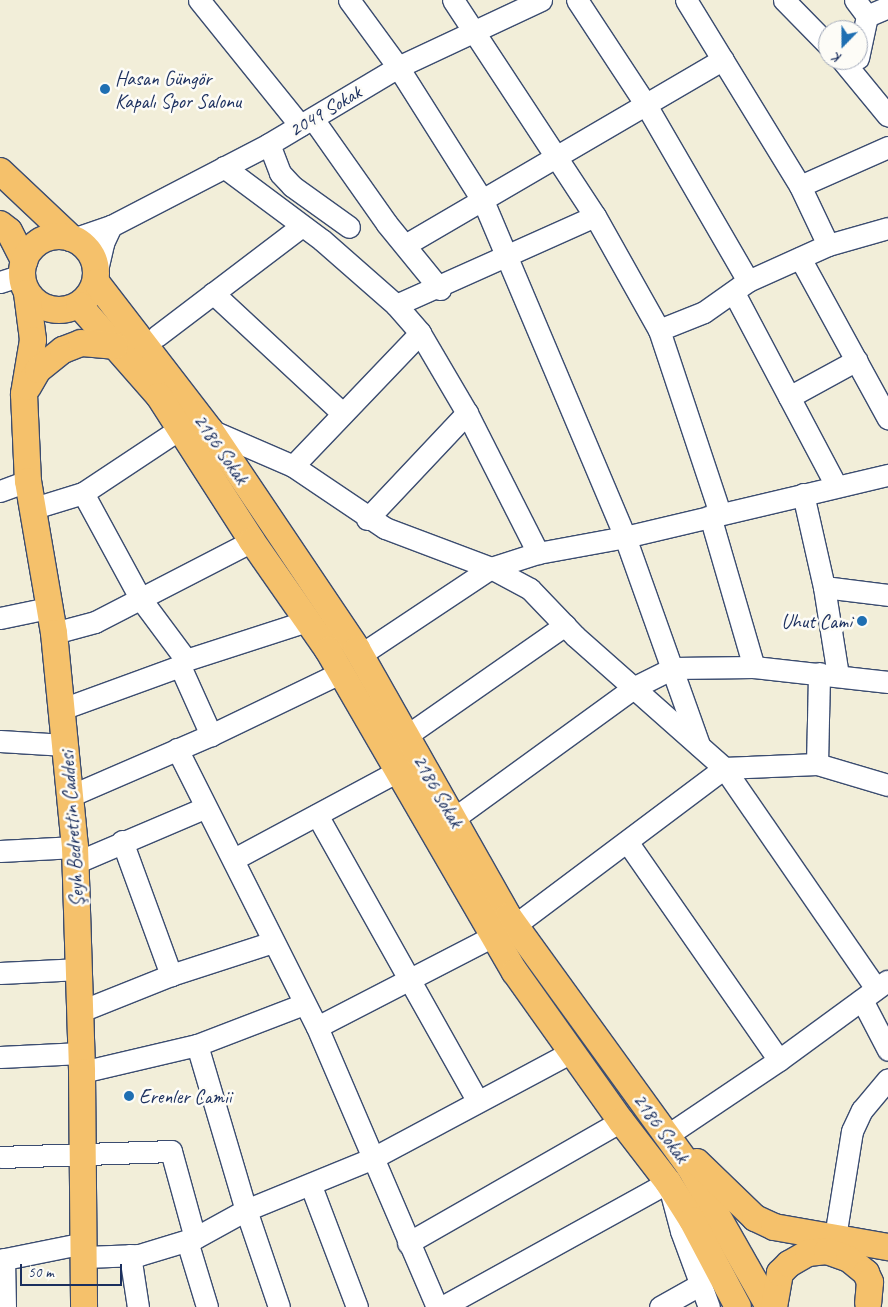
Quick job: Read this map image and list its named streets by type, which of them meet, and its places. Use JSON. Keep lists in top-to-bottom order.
{
  "streets": {
    "main road": ["2186 Sokak", "Şeyh Bedrettin Caddesi"],
    "street": ["2049 Sokak"]
  },
  "crossings": [
    ["2049 Sokak", "2186 Sokak"],
    ["2049 Sokak", "Şeyh Bedrettin Caddesi"],
    ["2186 Sokak", "Şeyh Bedrettin Caddesi"]
  ],
  "places": ["Hasan Güngör Kapalı Spor Salonu", "Uhut Cami", "Erenler Camii"],
  "scale_bar": "50 m",
  "north": "bottom"
}
